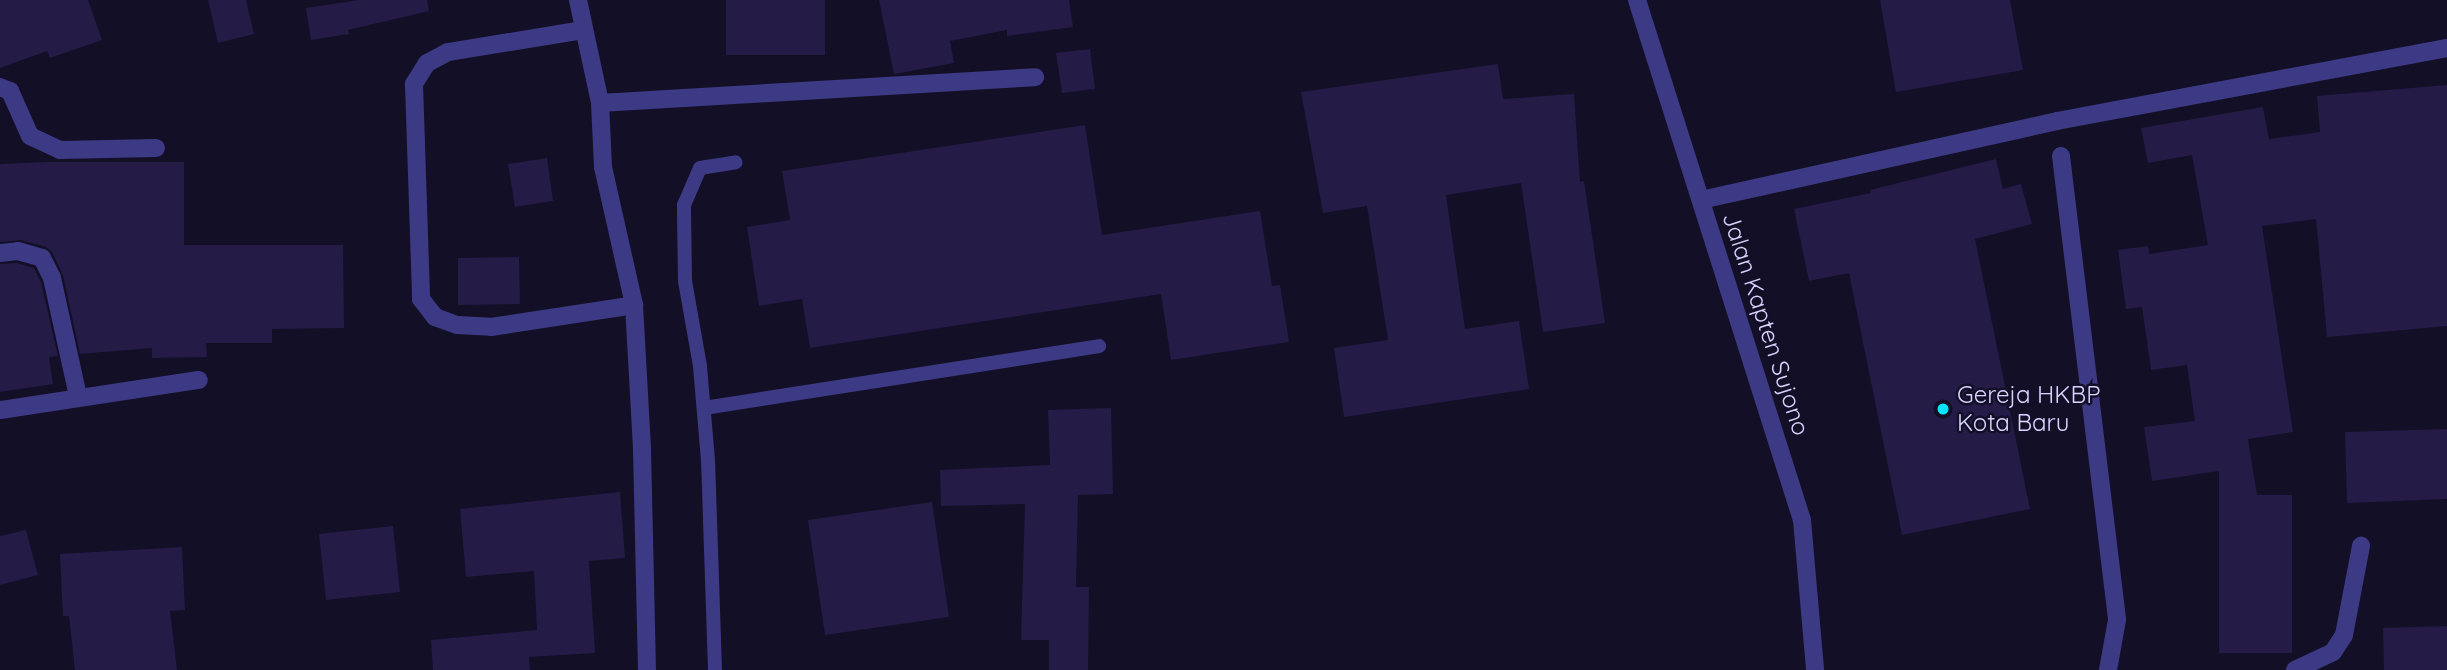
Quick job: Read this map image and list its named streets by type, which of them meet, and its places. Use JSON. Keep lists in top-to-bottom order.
{
  "streets": {
    "street": ["Jalan Kapten Sujono"]
  },
  "places": ["Gereja HKBP Kota Baru"]
}
